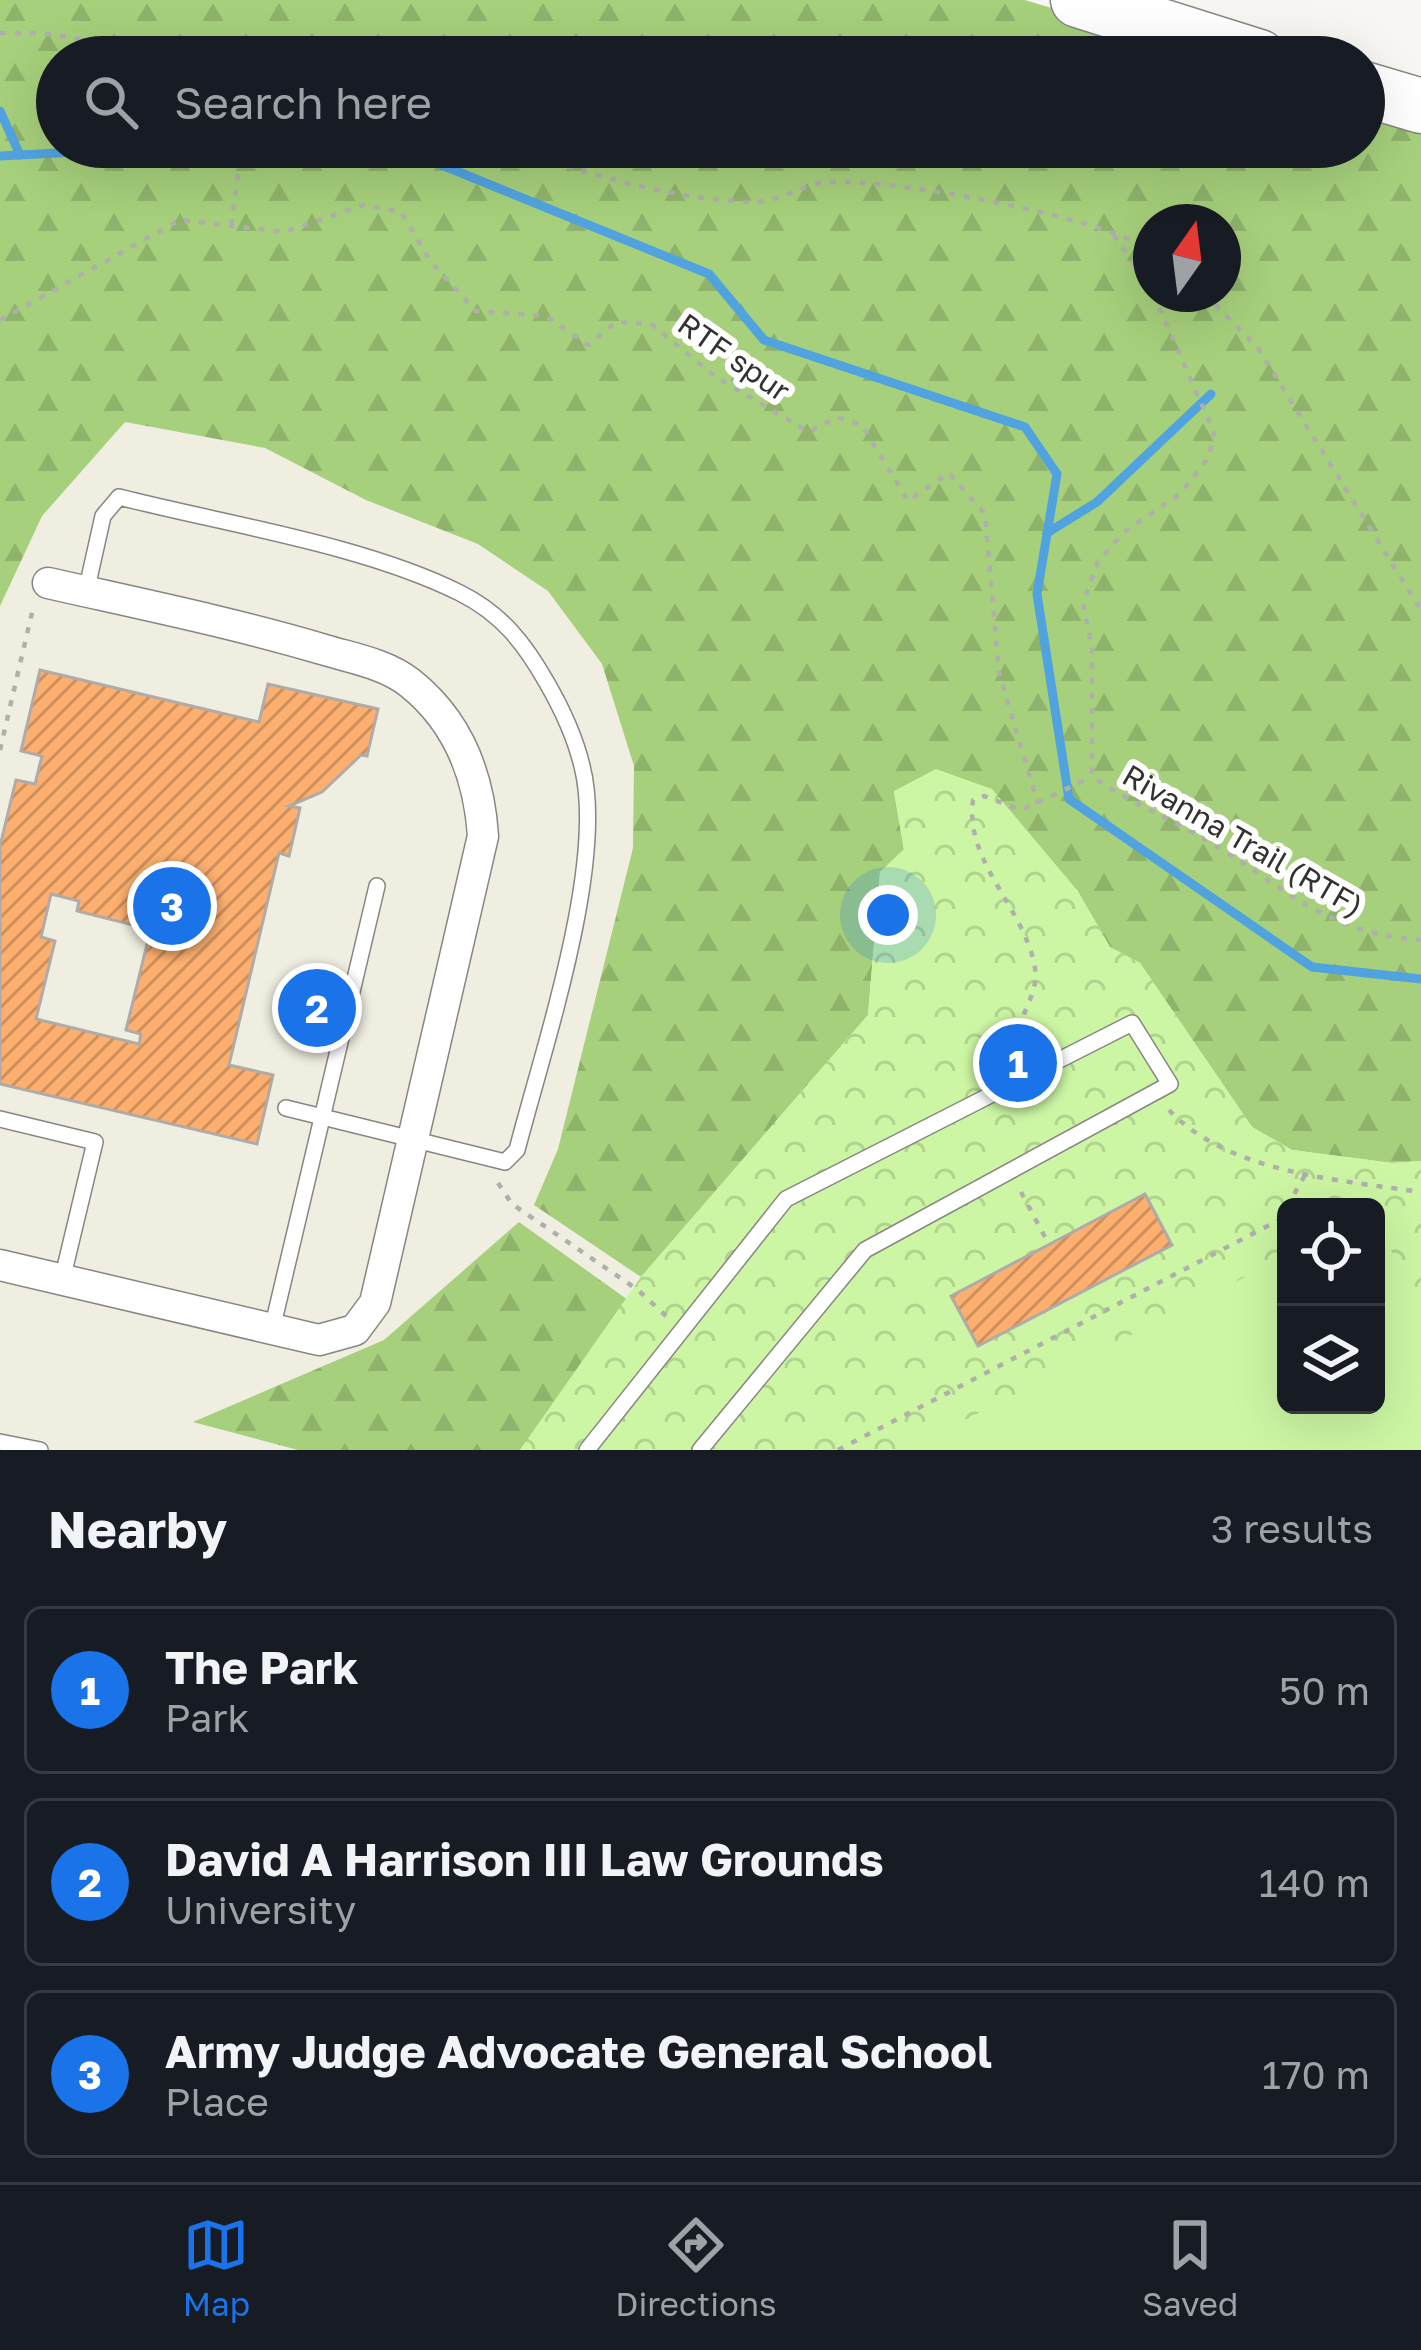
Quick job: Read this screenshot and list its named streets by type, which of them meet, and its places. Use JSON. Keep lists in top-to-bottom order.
{
  "streets": {
    "path": ["RTF spur", "Rivanna Trail (RTF)"]
  },
  "north": "top",
  "page": {
    "search": "Search here",
    "pins": ["3", "2", "1"],
    "heading": ["Nearby", "3 results"],
    "list": [
      {
        "mark": "1",
        "name": "The Park",
        "note": "Park",
        "value": "50 m"
      },
      {
        "mark": "2",
        "name": "David A Harrison III Law Grounds",
        "note": "University",
        "value": "140 m"
      },
      {
        "mark": "3",
        "name": "Army Judge Advocate General School",
        "note": "Place",
        "value": "170 m"
      }
    ],
    "nav": ["Map", "Directions", "Saved"]
  }
}
